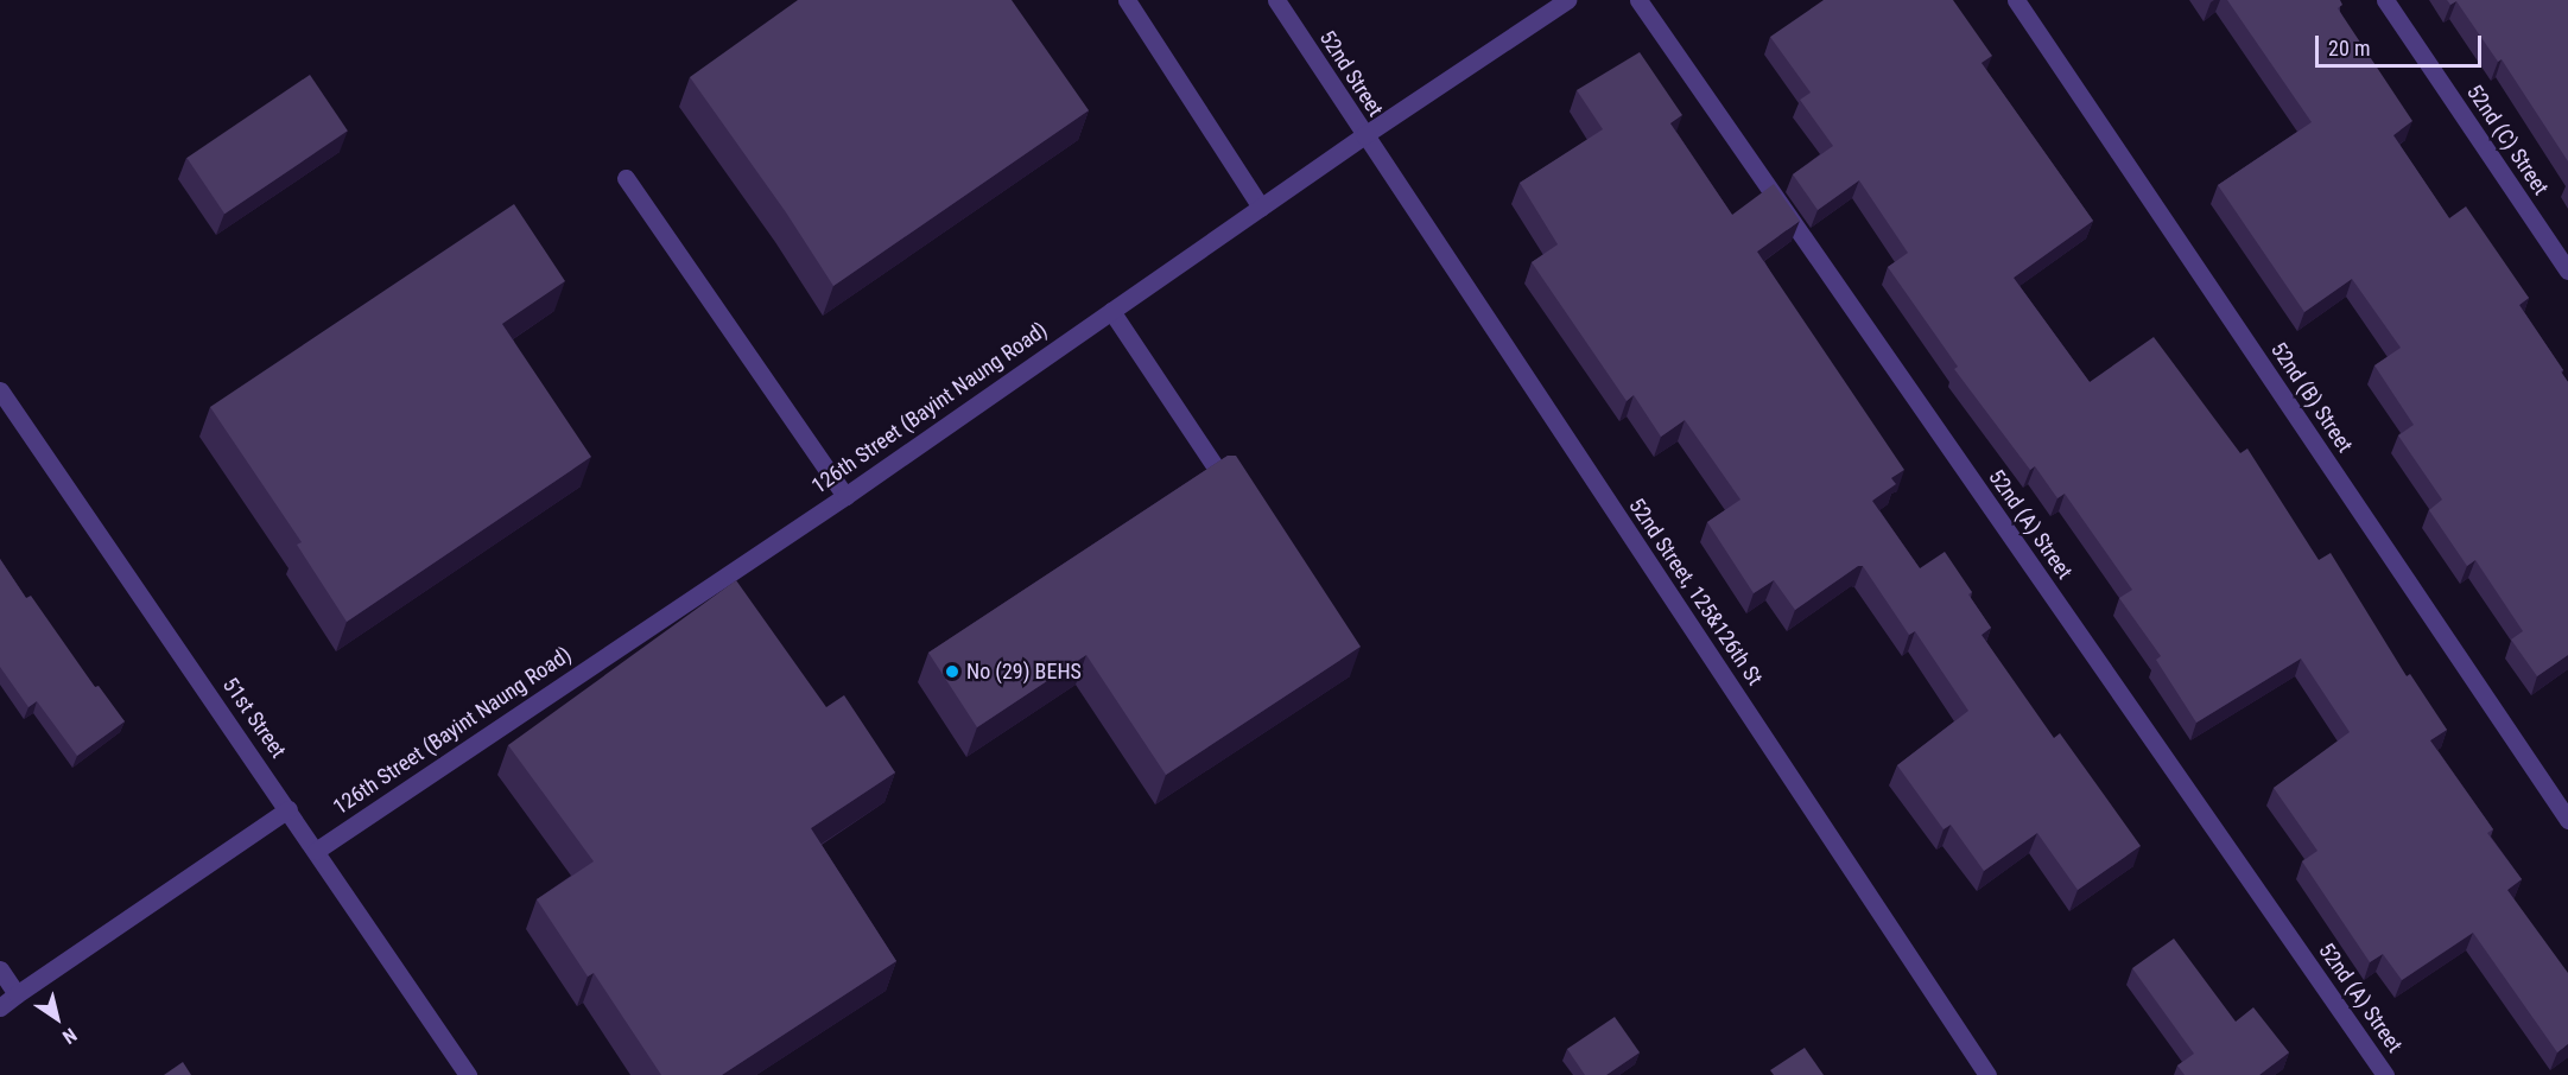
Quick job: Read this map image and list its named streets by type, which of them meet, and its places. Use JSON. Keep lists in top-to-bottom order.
{
  "streets": {
    "street": [
      "52nd Street",
      "52nd (C) Street",
      "52nd (B) Street",
      "126th Street (Bayint Naung Road)",
      "52nd (A) Street",
      "52nd Street, 125&126th St",
      "51st Street"
    ]
  },
  "crossings": [
    ["52nd Street", "126th Street (Bayint Naung Road)"],
    ["52nd Street", "52nd Street, 125&126th St"],
    ["126th Street (Bayint Naung Road)", "52nd Street, 125&126th St"],
    ["126th Street (Bayint Naung Road)", "51st Street"]
  ],
  "places": ["No (29) BEHS"],
  "scale_bar": "20 m",
  "north": "bottom right"
}
